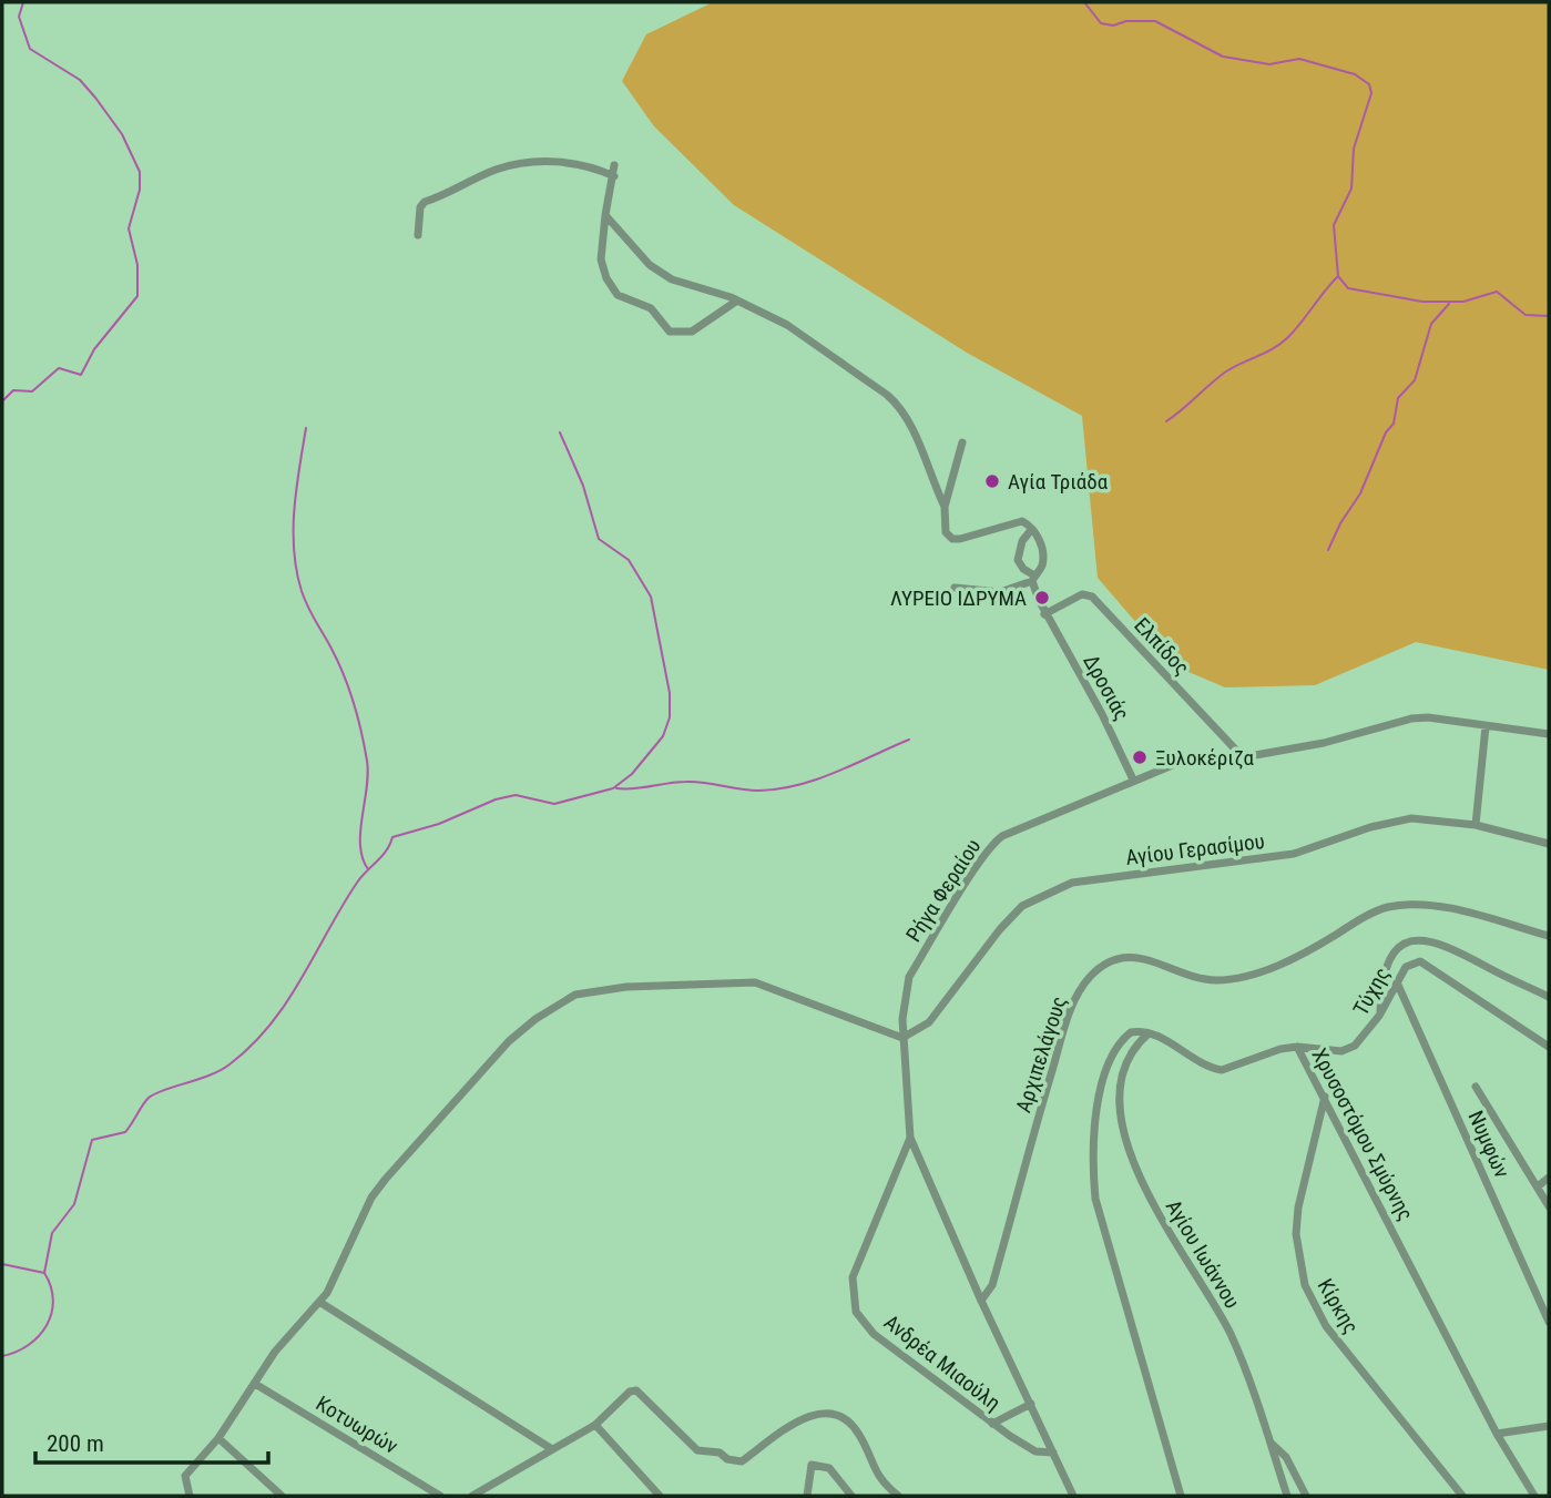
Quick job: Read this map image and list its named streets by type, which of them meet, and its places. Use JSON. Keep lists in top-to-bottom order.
{
  "streets": {
    "street": [
      "Ελπίδος",
      "Δροσιάς",
      "Αγίου Γερασίμου",
      "Ρήγα Φεραίου",
      "Τύχης",
      "Αρχιπελάγους",
      "Χρυσοστόμου Σμύρνης",
      "Νυμφών",
      "Αγίου Ιωάννου",
      "Κίρκης",
      "Ανδρέα Μιαούλη",
      "Κοτυωρών"
    ]
  },
  "crossings": [
    ["Ελπίδος", "Δροσιάς"],
    ["Ελπίδος", "Ρήγα Φεραίου"],
    ["Δροσιάς", "Ρήγα Φεραίου"],
    ["Αγίου Γερασίμου", "Ρήγα Φεραίου"],
    ["Ρήγα Φεραίου", "Αρχιπελάγους"],
    ["Ρήγα Φεραίου", "Ανδρέα Μιαούλη"],
    ["Τύχης", "Χρυσοστόμου Σμύρνης"],
    ["Τύχης", "Νυμφών"],
    ["Χρυσοστόμου Σμύρνης", "Αγίου Ιωάννου"],
    ["Χρυσοστόμου Σμύρνης", "Κίρκης"]
  ],
  "places": ["Αγία Τριάδα", "ΛΥΡΕΙΟ ΙΔΡΥΜΑ", "Ξυλοκέριζα"],
  "scale_bar": "200 m"
}
